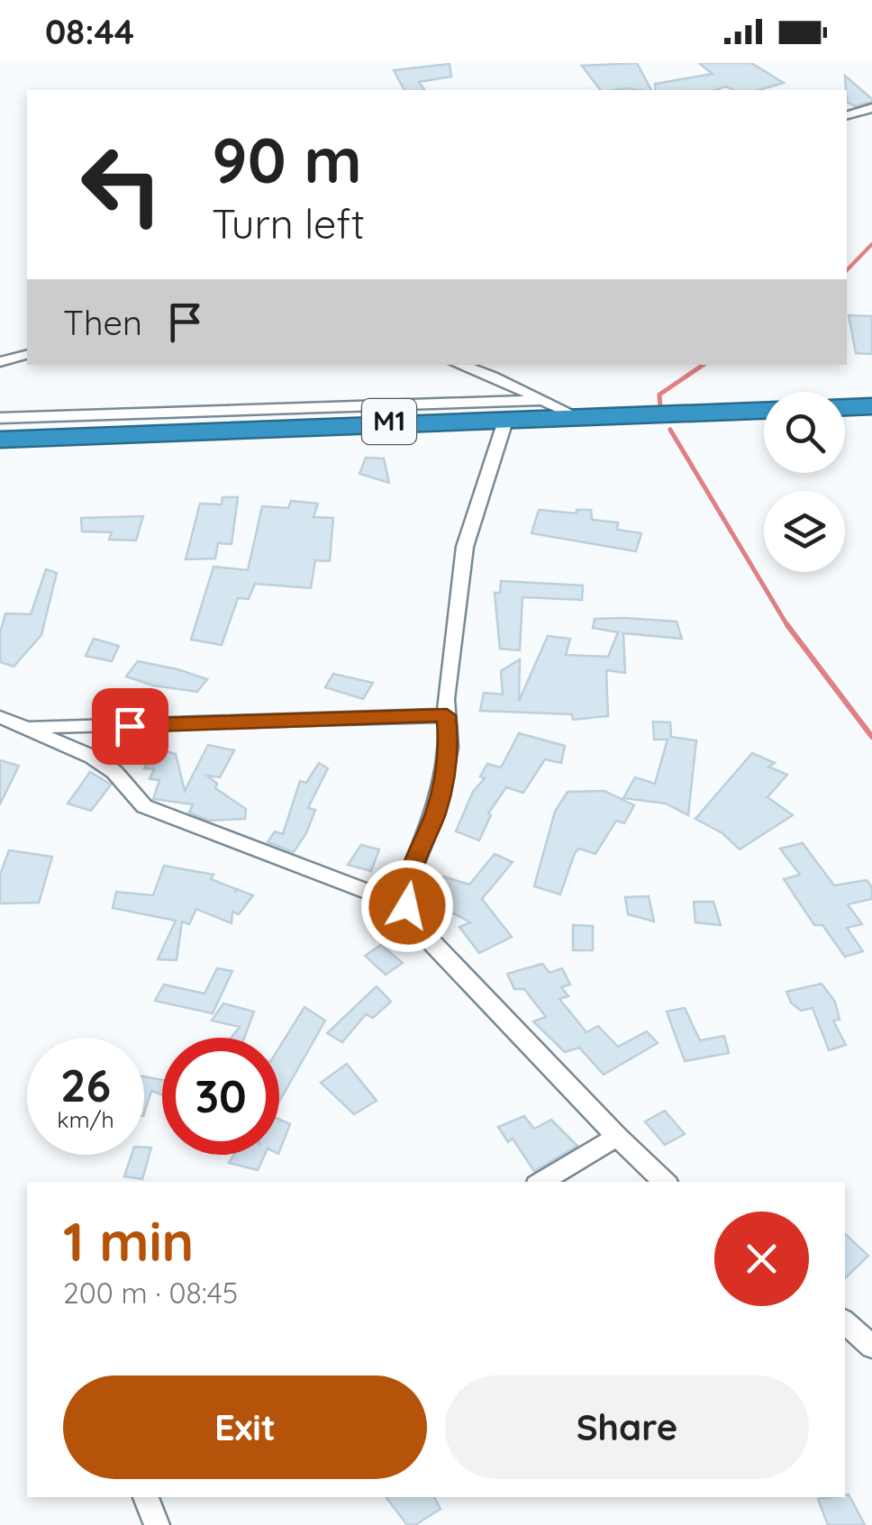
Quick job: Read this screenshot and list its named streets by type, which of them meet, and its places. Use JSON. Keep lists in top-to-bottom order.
{
  "streets": {
    "highway": ["M1"]
  },
  "page": {
    "status": "08:44",
    "turn": ["90 m", "Turn left"],
    "then": "Then",
    "speed": "26 km/h",
    "limit": "30",
    "heading": ["1 min", "200 m · 08:45"],
    "buttons": ["Exit", "Share"]
  }
}
